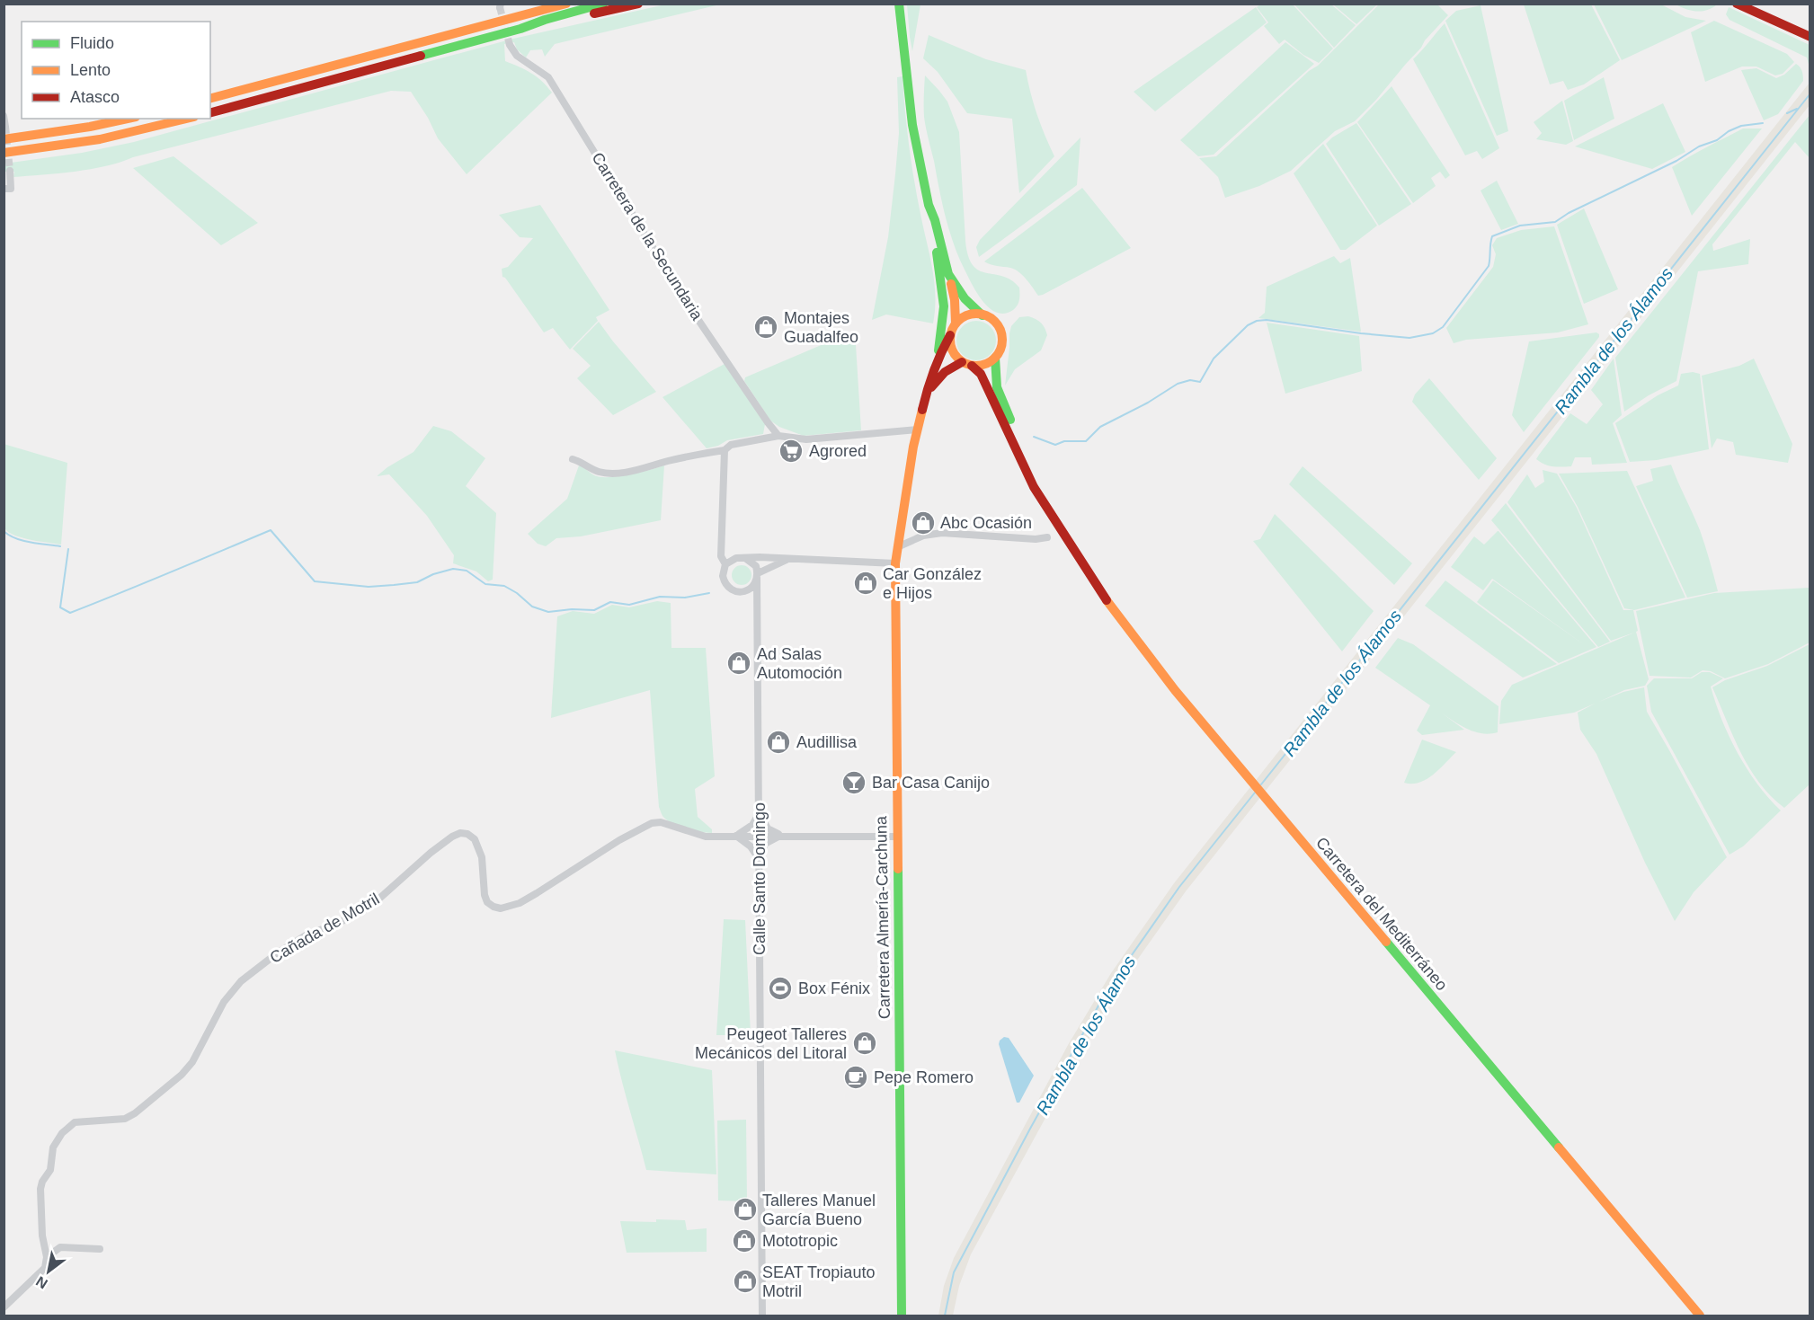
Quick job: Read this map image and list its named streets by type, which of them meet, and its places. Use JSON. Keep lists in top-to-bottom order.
{
  "streets": {
    "main road": ["Carretera del Mediterráneo", "Carretera Almería-Carchuna"],
    "street": ["Carretera de la Secundaria", "Calle Santo Domingo", "Cañada de Motril"]
  },
  "crossings": [
    ["Calle Santo Domingo", "Cañada de Motril"],
    ["Carretera Almería-Carchuna", "Cañada de Motril"]
  ],
  "water": ["Rambla de los Álamos"],
  "places": {
    "shop": [
      "Montajes Guadalfeo",
      "Abc Ocasión",
      "Car González e Hijos",
      "Ad Salas Automoción",
      "Audillisa",
      "Peugeot Talleres Mecánicos del Litoral",
      "Talleres Manuel García Bueno",
      "Mototropic",
      "SEAT Tropiauto Motril"
    ],
    "supermarket": ["Agrored"],
    "bar": ["Bar Casa Canijo"],
    "sports": ["Box Fénix"],
    "cafe": ["Pepe Romero"]
  },
  "legend": ["Fluido", "Lento", "Atasco"],
  "north": "bottom left"
}
